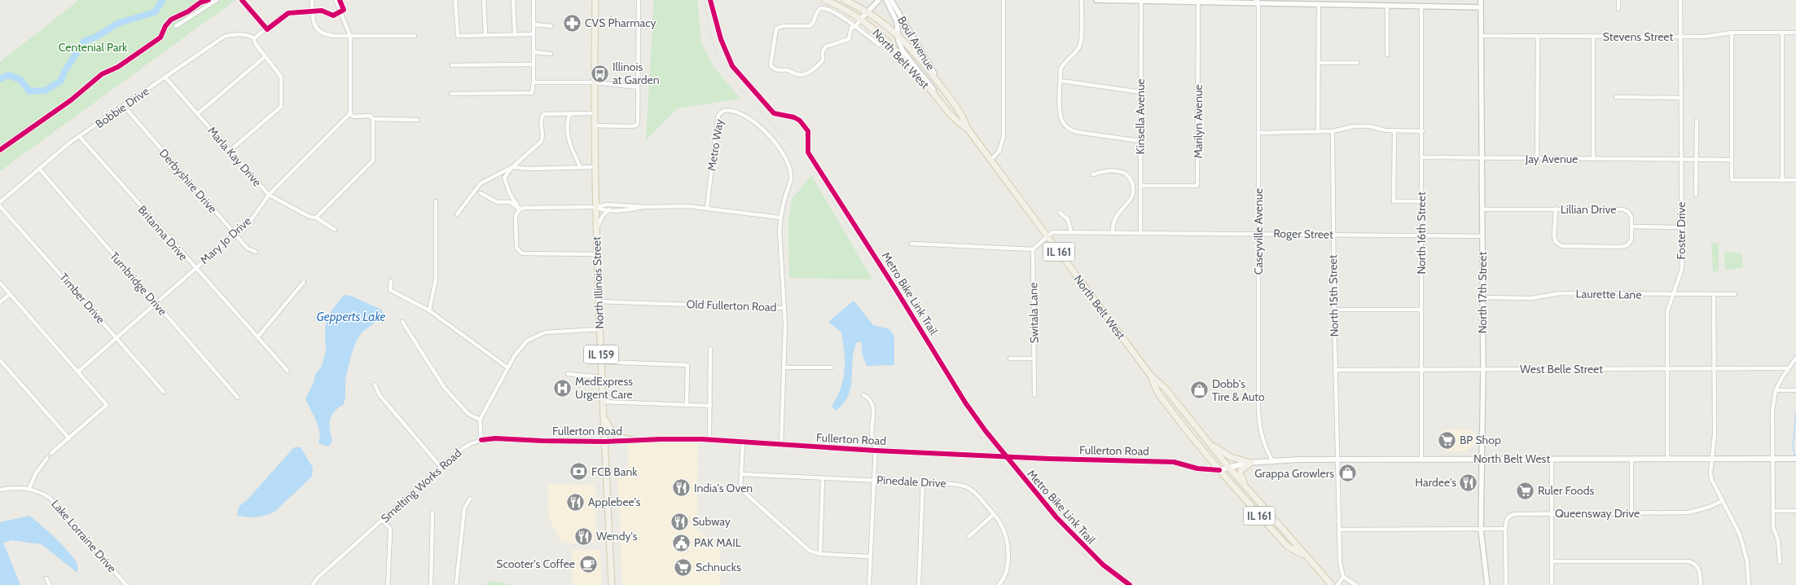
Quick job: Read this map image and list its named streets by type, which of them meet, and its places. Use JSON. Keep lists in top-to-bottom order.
{
  "streets": {
    "main road": [
      "North Belt West",
      "IL 161",
      "North Illinois Street",
      "IL 159"
    ],
    "street": [
      "Stevens Street",
      "Boul Avenue",
      "Bobbie Drive",
      "Kinsella Avenue",
      "Marilyn Avenue",
      "Metro Way",
      "Marla Kay Drive",
      "Jay Avenue",
      "Derbyshire Drive",
      "Lillian Drive",
      "Foster Drive",
      "Caseyville Avenue",
      "Britanna Drive",
      "North 16th Street",
      "Roger Street",
      "Mary Jo Drive",
      "Turnbridge Drive",
      "North 17th Street",
      "Laurette Lane",
      "North 15th Street",
      "Timber Drive",
      "Old Fullerton Road",
      "Switala Lane",
      "West Belle Street",
      "Fullerton Road",
      "Pinedale Drive",
      "Smelting Works Road",
      "Queensway Drive",
      "Lake Lorraine Drive"
    ],
    "cycle path": ["Metro Bike Link Trail"]
  },
  "crossings": [
    ["Stevens Street", "Foster Drive"],
    ["Stevens Street", "North 17th Street"],
    ["Boul Avenue", "North Belt West"],
    ["North Belt West", "Foster Drive"],
    ["North Belt West", "Caseyville Avenue"],
    ["North Belt West", "North 16th Street"],
    ["North Belt West", "Roger Street"],
    ["North Belt West", "IL 161"],
    ["North Belt West", "North 17th Street"],
    ["North Belt West", "North 15th Street"],
    ["North Belt West", "Fullerton Road"],
    ["Bobbie Drive", "Marla Kay Drive"],
    ["Bobbie Drive", "Derbyshire Drive"],
    ["Bobbie Drive", "Britanna Drive"],
    ["Bobbie Drive", "Turnbridge Drive"],
    ["Kinsella Avenue", "Marilyn Avenue"],
    ["Kinsella Avenue", "Roger Street"],
    ["Metro Way", "Old Fullerton Road"],
    ["Marla Kay Drive", "Mary Jo Drive"],
    ["Jay Avenue", "Foster Drive"],
    ["Jay Avenue", "North 16th Street"],
    ["Jay Avenue", "North 17th Street"],
    ["Derbyshire Drive", "Mary Jo Drive"],
    ["Lillian Drive", "North 17th Street"],
    ["Foster Drive", "Laurette Lane"],
    ["Foster Drive", "West Belle Street"],
    ["Caseyville Avenue", "Roger Street"],
    ["Britanna Drive", "Mary Jo Drive"],
    ["North 16th Street", "Roger Street"],
    ["North 16th Street", "West Belle Street"],
    ["Roger Street", "North 17th Street"],
    ["Roger Street", "North 15th Street"],
    ["Mary Jo Drive", "Turnbridge Drive"],
    ["Mary Jo Drive", "Timber Drive"],
    ["IL 161", "Fullerton Road"],
    ["North Illinois Street", "Old Fullerton Road"],
    ["North Illinois Street", "Fullerton Road"],
    ["North 17th Street", "Laurette Lane"],
    ["North 17th Street", "West Belle Street"],
    ["North 15th Street", "West Belle Street"],
    ["Old Fullerton Road", "Fullerton Road"],
    ["Fullerton Road", "Smelting Works Road"]
  ],
  "water": ["Gepperts Lake"],
  "parks": ["Centenial Park"],
  "places": {
    "pharmacy": ["CVS Pharmacy"],
    "bus stop": ["Illinois at Garden"],
    "hospital": ["MedExpress Urgent Care"],
    "shop": ["Dobb's Tire & Auto", "Grappa Growlers"],
    "supermarket": ["BP Shop", "Ruler Foods", "Schnucks"],
    "bank": ["FCB Bank"],
    "restaurant": [
      "Hardee's",
      "India's Oven",
      "Applebee's",
      "Subway",
      "Wendy's"
    ],
    "public building": ["PAK MAIL"],
    "cafe": ["Scooter's Coffee"]
  }
}
